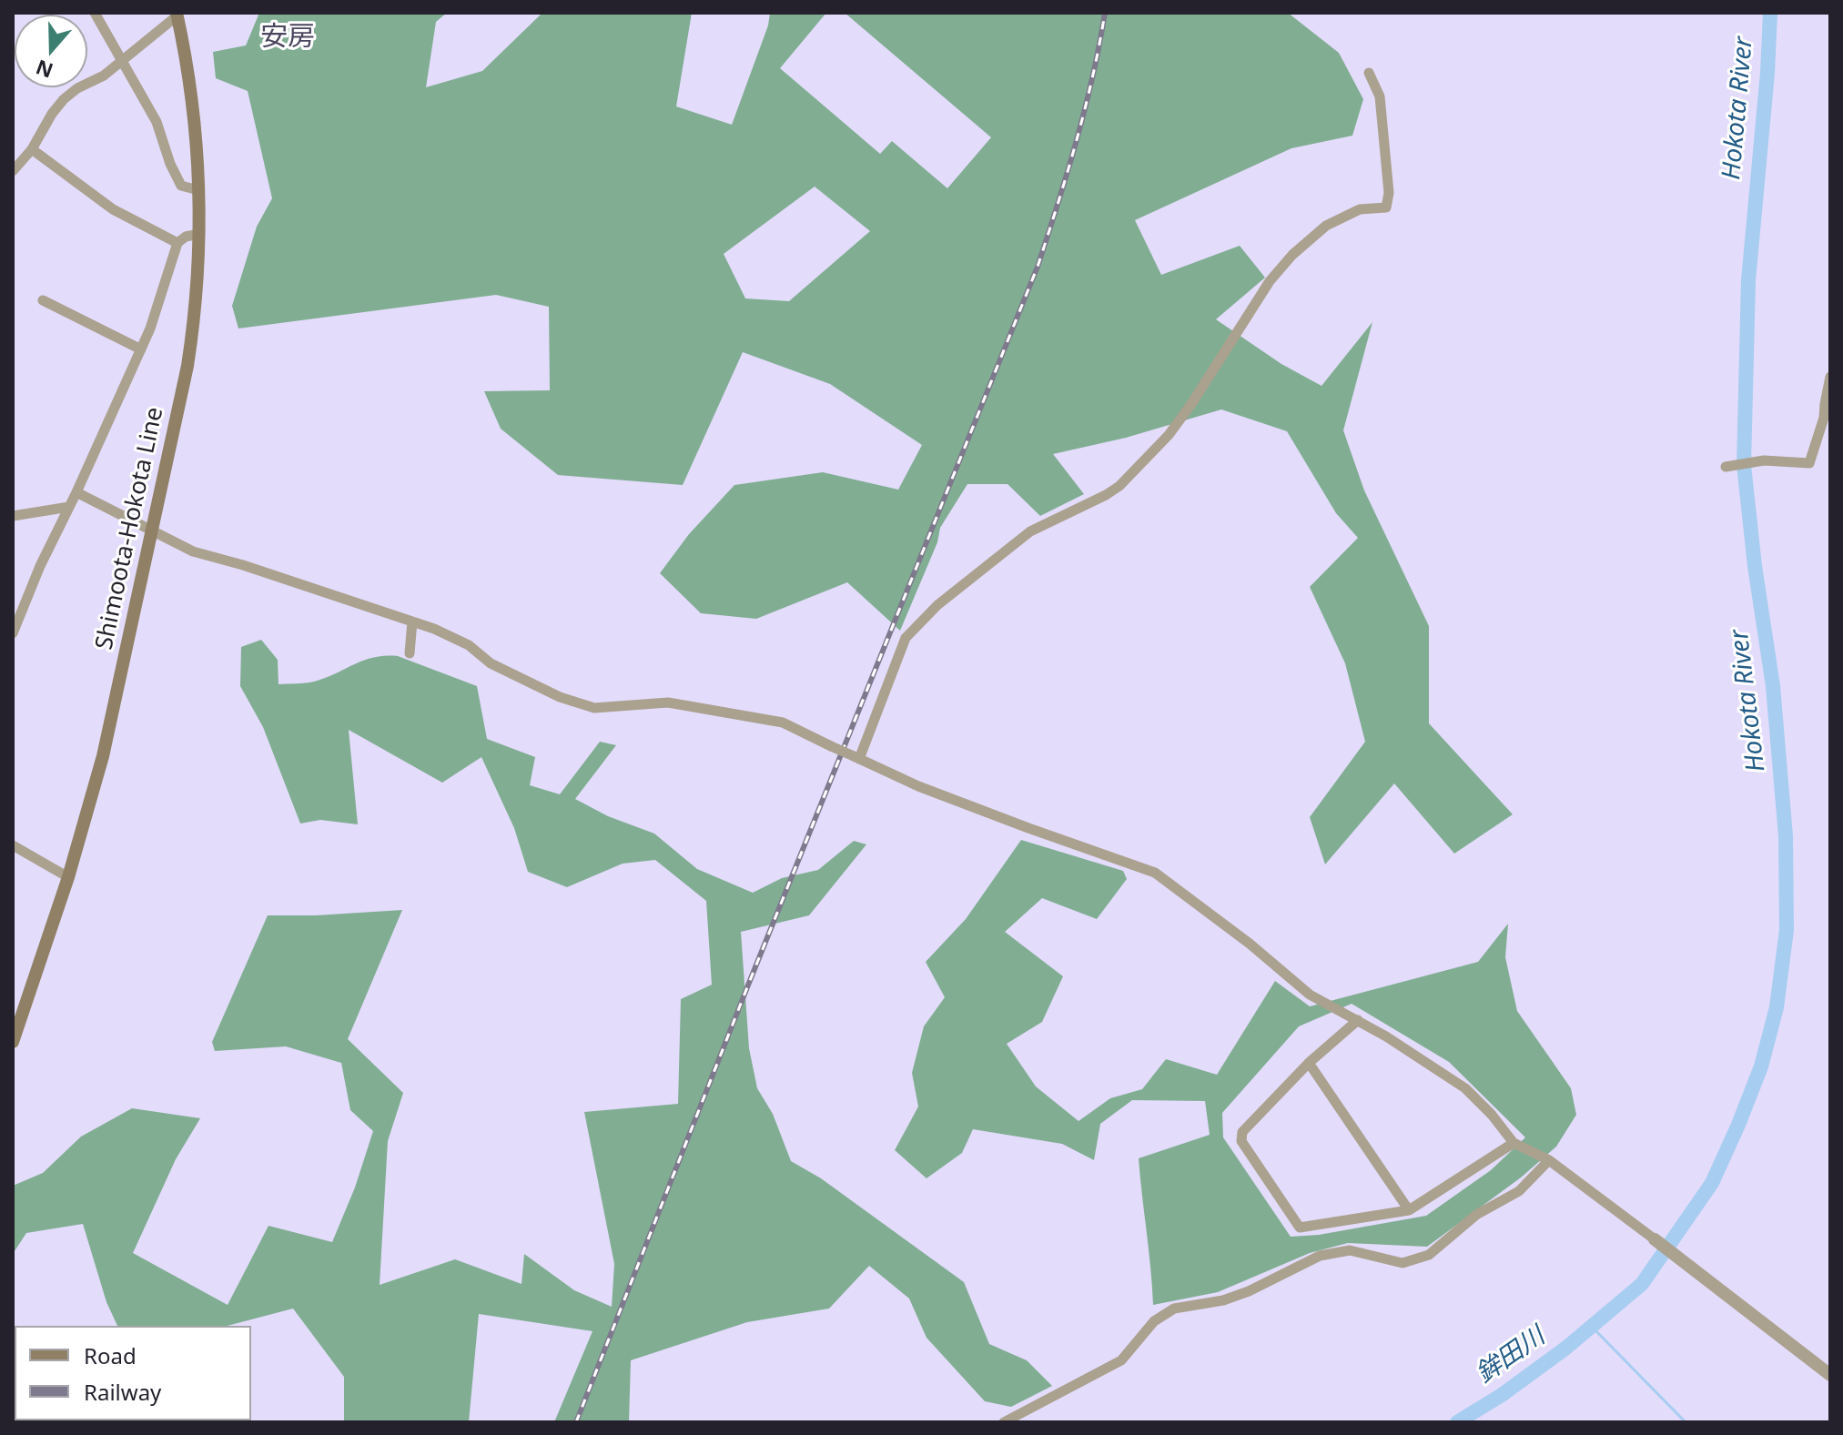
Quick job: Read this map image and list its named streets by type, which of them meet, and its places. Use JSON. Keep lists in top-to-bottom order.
{
  "streets": {
    "main road": ["Shimoota-Hokota Line"]
  },
  "districts": ["安房"],
  "water": ["Hokota River", "鉾田川"],
  "legend": ["Road", "Railway"],
  "north": "bottom"
}
